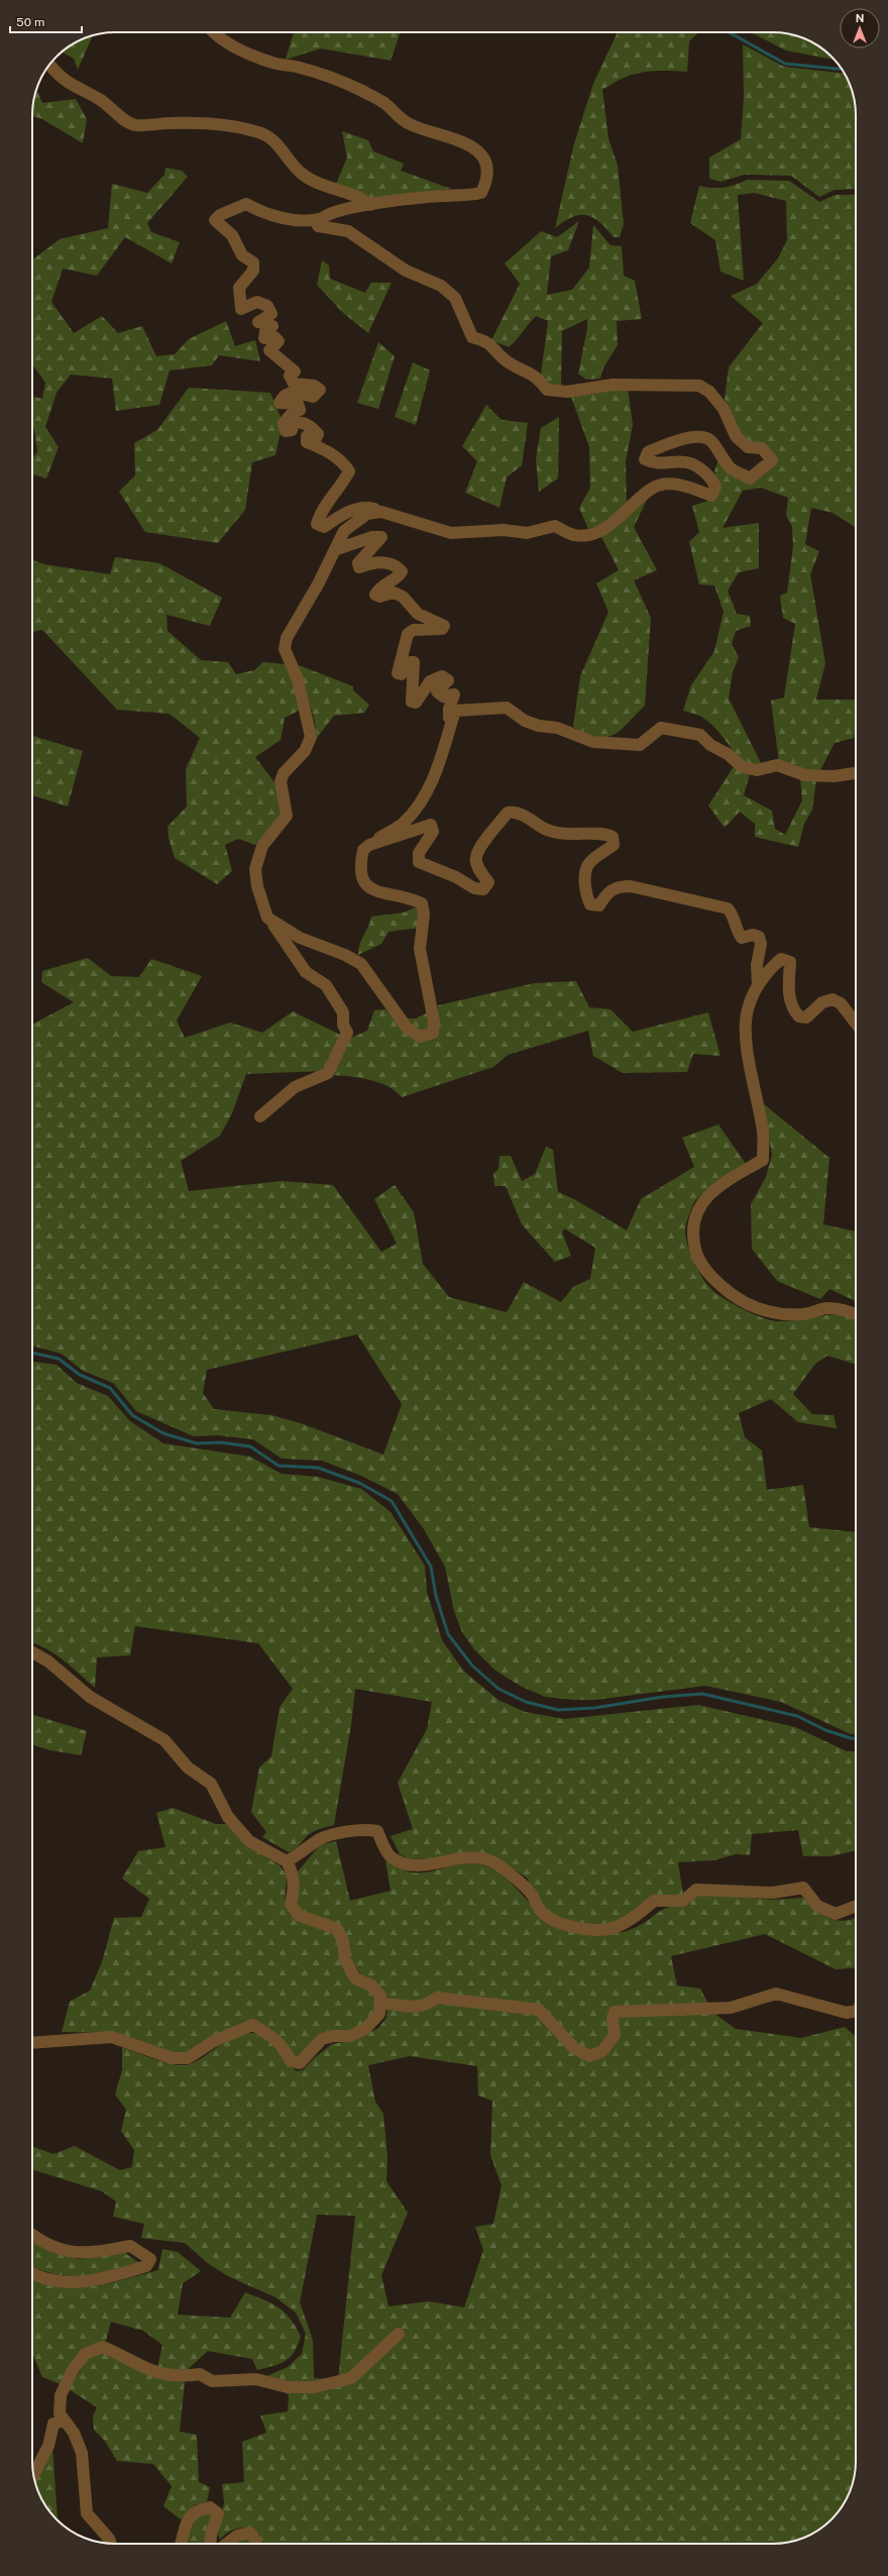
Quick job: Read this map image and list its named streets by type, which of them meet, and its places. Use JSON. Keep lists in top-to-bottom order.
{
  "scale_bar": "50 m",
  "north": "top"
}
